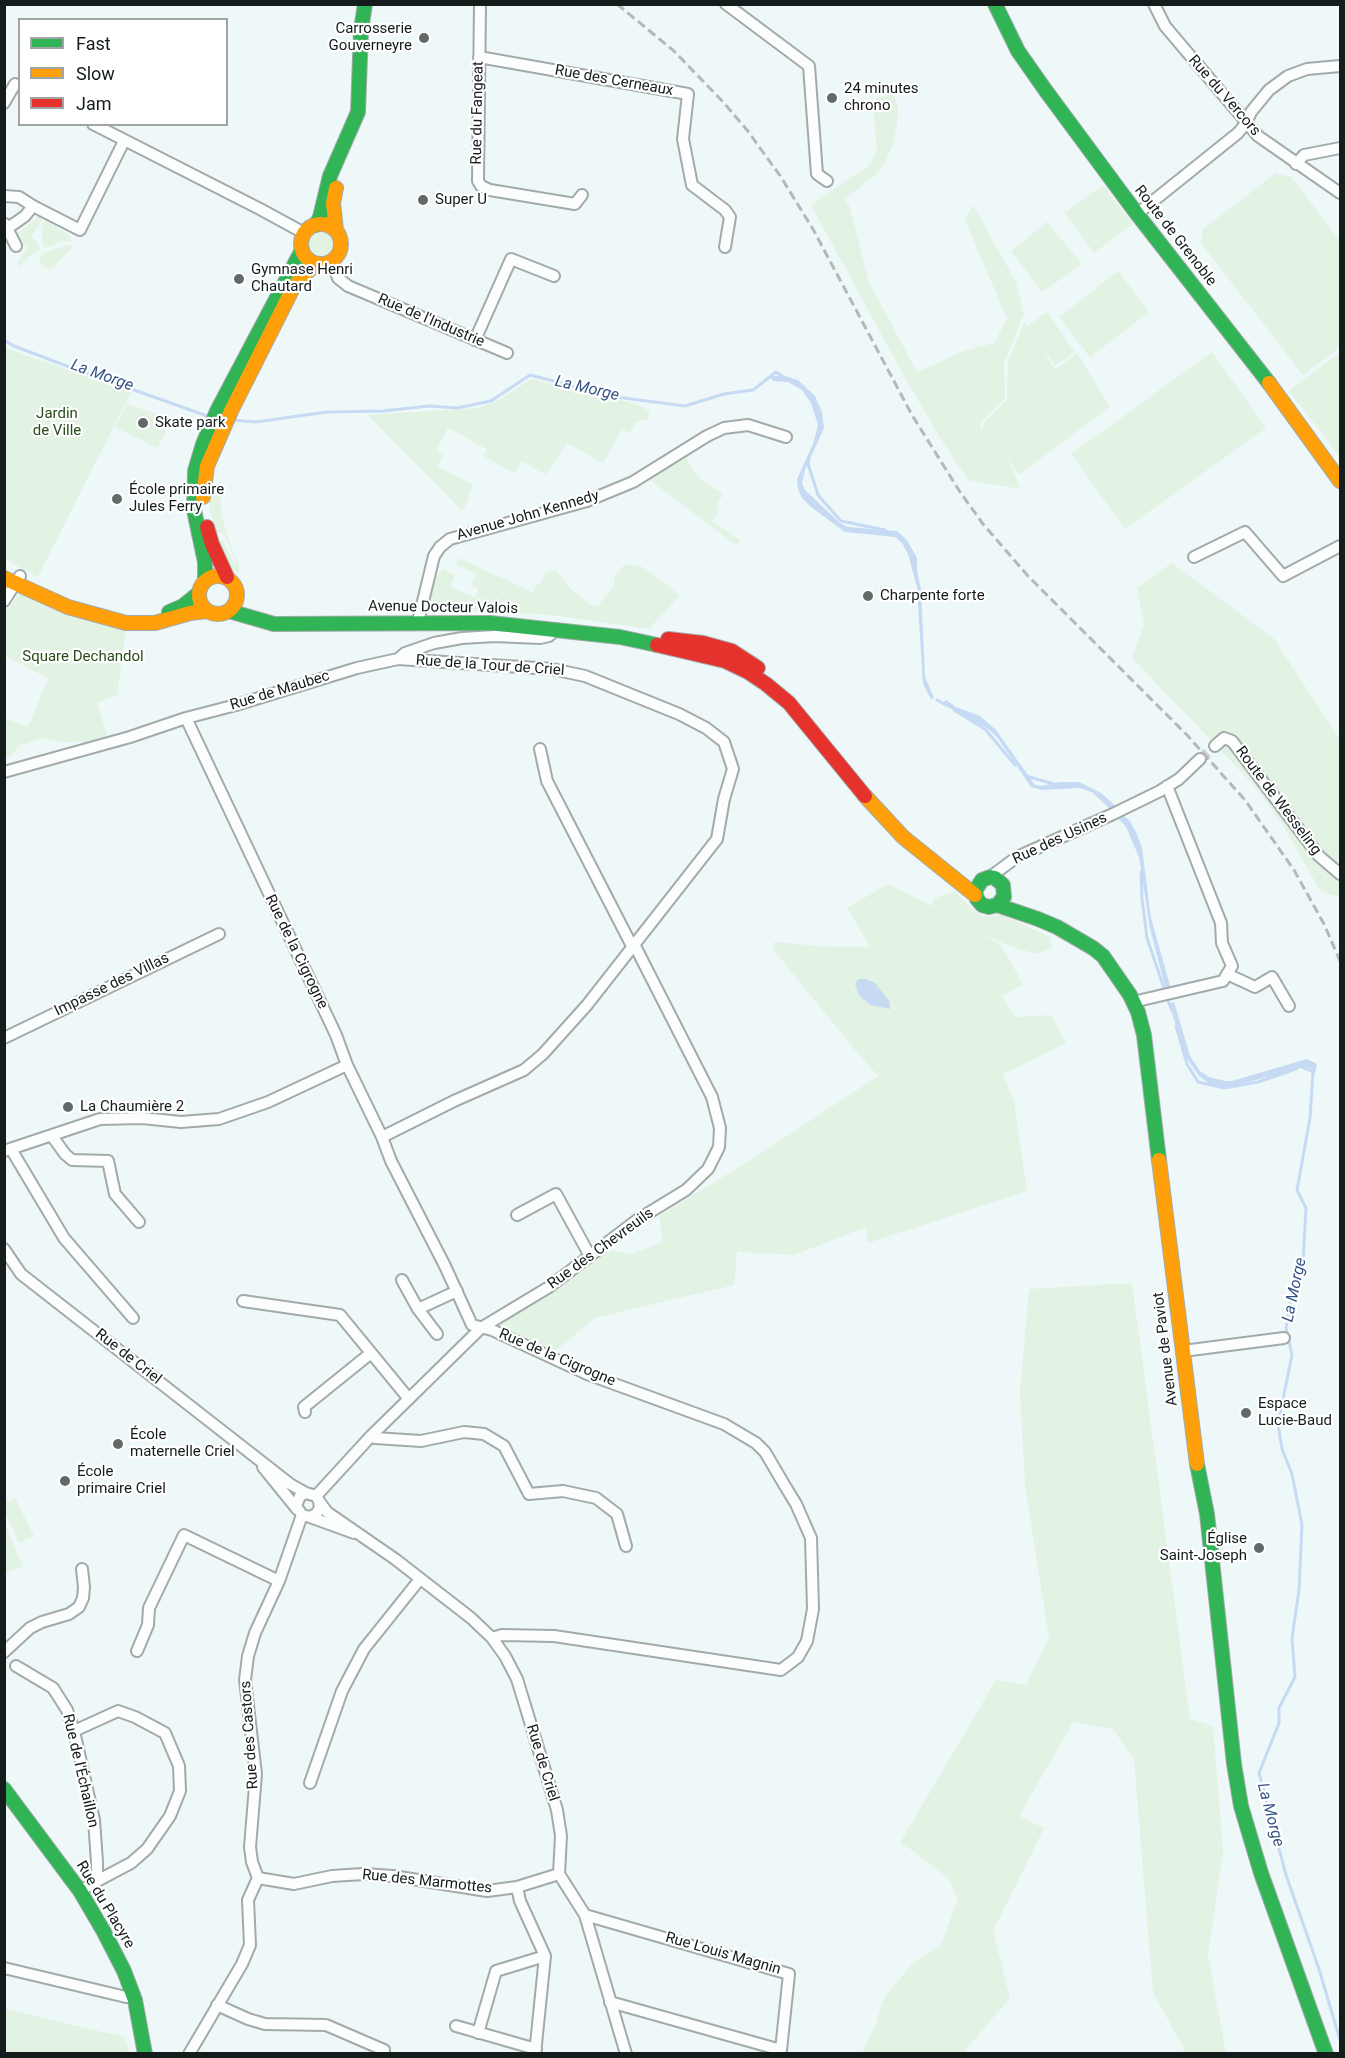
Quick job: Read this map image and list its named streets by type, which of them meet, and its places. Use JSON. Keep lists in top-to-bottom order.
{
  "streets": {
    "main road": [
      "Route de Grenoble",
      "Avenue Docteur Valois",
      "Avenue de Paviot",
      "Rue du Placyre"
    ],
    "street": [
      "Rue des Cerneaux",
      "Rue du Vercors",
      "Rue du Fangeat",
      "Rue de l'Industrie",
      "Avenue John Kennedy",
      "Rue de la Tour de Criel",
      "Rue de Maubec",
      "Route de Wesseling",
      "Rue des Usines",
      "Rue de la Cigrogne",
      "Impasse des Villas",
      "Rue des Chevreuils",
      "Rue de Criel",
      "Rue des Castors",
      "Rue de l'Échaillon",
      "Rue des Marmottes",
      "Rue Louis Magnin"
    ]
  },
  "crossings": [
    ["Rue des Cerneaux", "Rue du Fangeat"],
    ["Avenue John Kennedy", "Avenue Docteur Valois"],
    ["Avenue Docteur Valois", "Rue de Maubec"],
    ["Avenue Docteur Valois", "Rue des Usines"],
    ["Avenue Docteur Valois", "Avenue de Paviot"],
    ["Rue de la Tour de Criel", "Rue de Maubec"],
    ["Rue de la Tour de Criel", "Rue de la Cigrogne"],
    ["Rue de la Tour de Criel", "Rue des Chevreuils"],
    ["Rue de Maubec", "Rue de la Cigrogne"],
    ["Rue des Usines", "Avenue de Paviot"],
    ["Rue de la Cigrogne", "Rue des Chevreuils"],
    ["Rue de la Cigrogne", "Rue de Criel"],
    ["Rue des Chevreuils", "Rue de Criel"],
    ["Rue de Criel", "Rue des Castors"],
    ["Rue de Criel", "Rue des Marmottes"],
    ["Rue des Castors", "Rue des Marmottes"]
  ],
  "water": ["La Morge"],
  "parks": ["Jardin de Ville", "Square Dechandol"],
  "places": [
    "Carrosserie Gouverneyre",
    "24 minutes chrono",
    "Super U",
    "Gymnase Henri Chautard",
    "Skate park",
    "École primaire Jules Ferry",
    "Charpente forte",
    "La Chaumière 2",
    "Espace Lucie-Baud",
    "École maternelle Criel",
    "École primaire Criel",
    "Église Saint-Joseph"
  ],
  "legend": ["Fast", "Slow", "Jam"]
}
